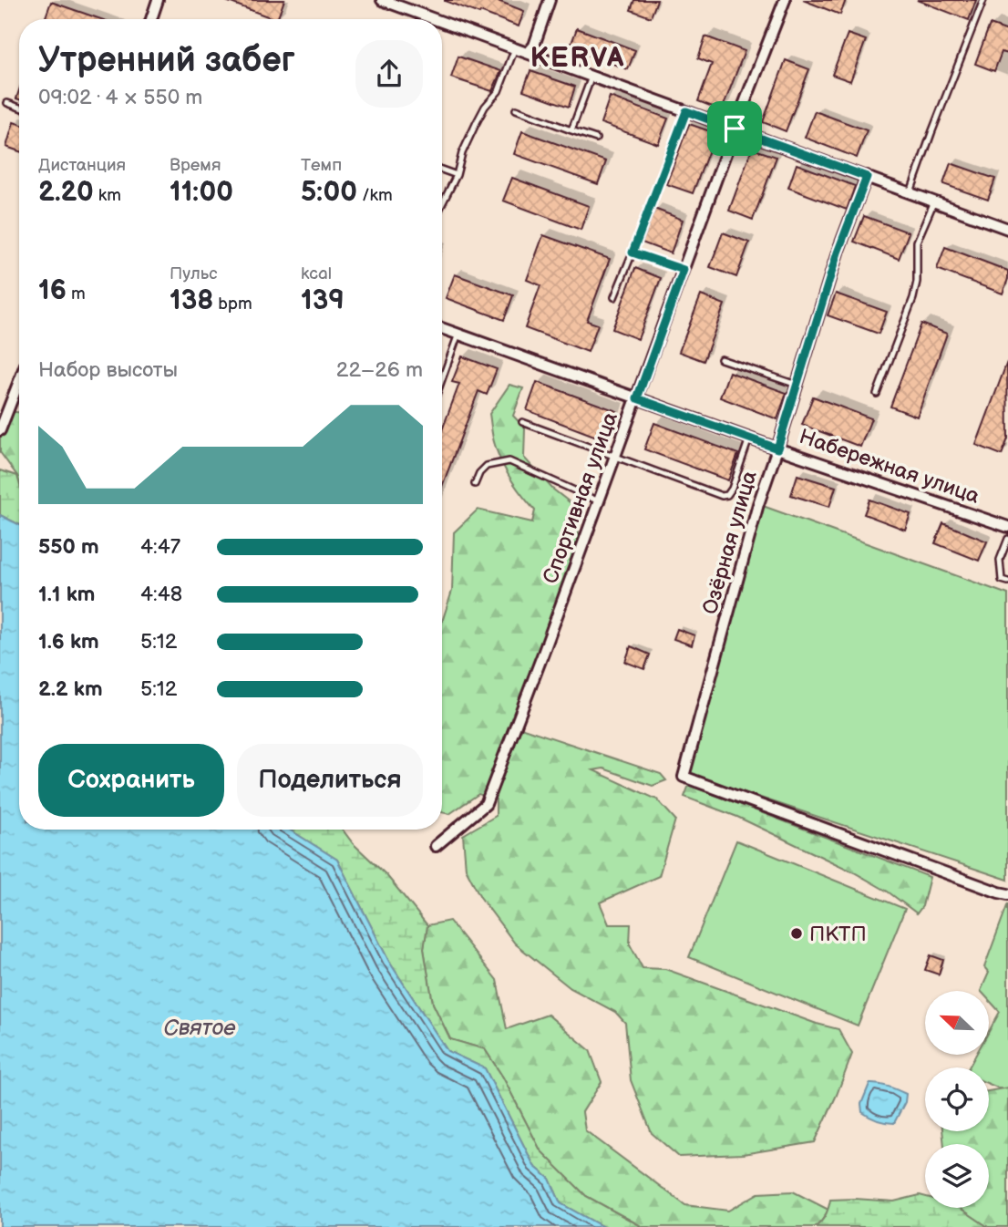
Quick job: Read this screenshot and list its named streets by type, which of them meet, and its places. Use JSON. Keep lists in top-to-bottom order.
{
  "streets": {
    "street": ["Набережная улица", "Спортивная улица", "Озёрная улица"]
  },
  "crossings": [
    ["Набережная улица", "Спортивная улица"],
    ["Набережная улица", "Озёрная улица"]
  ],
  "districts": ["KERVA"],
  "water": ["Святое"],
  "places": ["ПКТП"],
  "north": "top left",
  "page": {
    "heading": ["Утренний забег", "09:02 · 4 × 550 m"],
    "stats": [
      ["Дистанция", "2.20 km"],
      ["Время", "11:00"],
      ["Темп", "5:00 /km"],
      ["16 m"],
      ["Пульс", "138 bpm"],
      ["kcal", "139"]
    ],
    "chart": ["Набор высоты", "22–26 m"],
    "list": [
      {
        "name": "550 m",
        "note": "4:47"
      },
      {
        "name": "1.1 km",
        "note": "4:48"
      },
      {
        "name": "1.6 km",
        "note": "5:12"
      },
      {
        "name": "2.2 km",
        "note": "5:12"
      }
    ],
    "buttons": ["Сохранить", "Поделиться"]
  }
}
